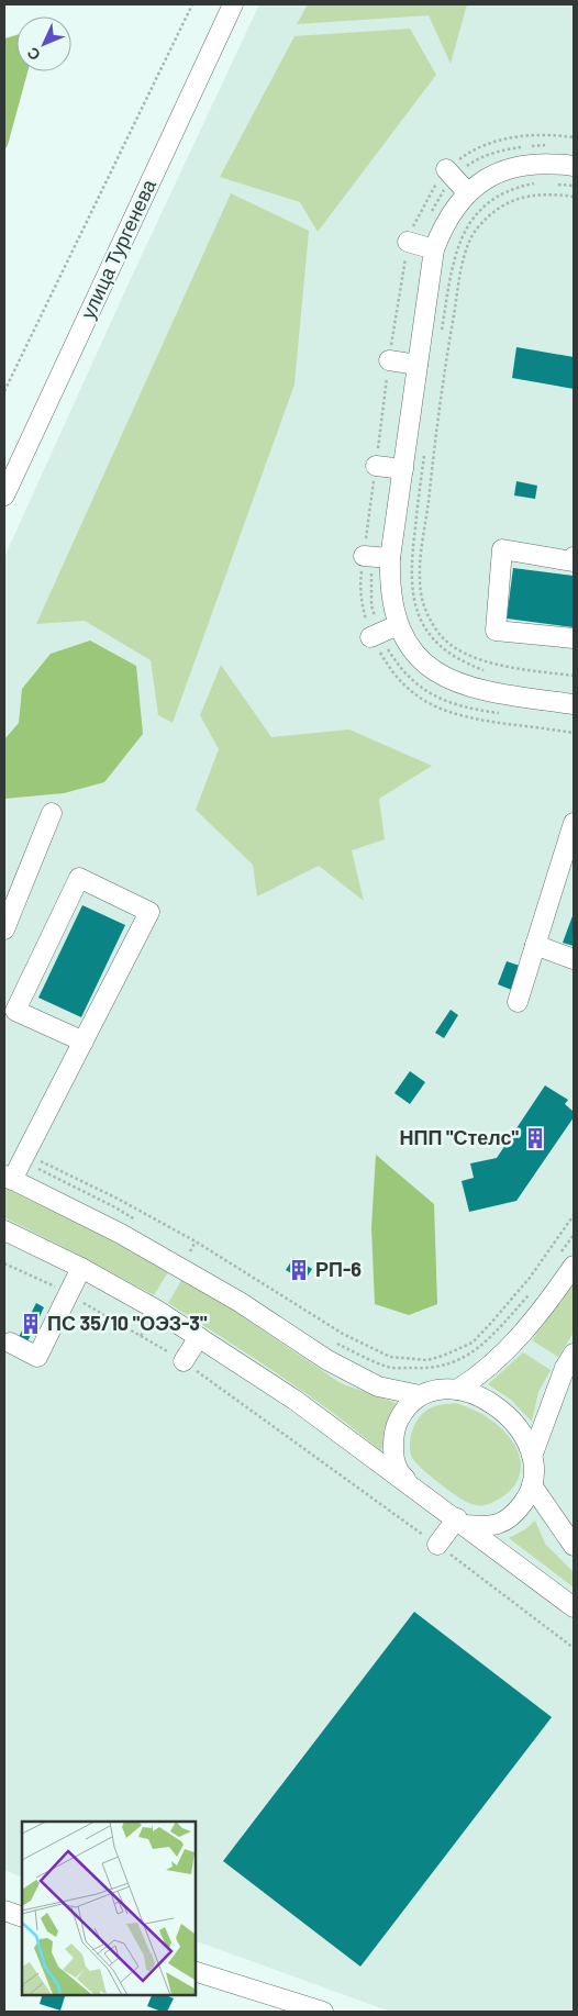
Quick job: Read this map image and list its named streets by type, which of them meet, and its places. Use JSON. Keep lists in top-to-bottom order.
{
  "streets": {
    "street": ["улица Тургенева"]
  },
  "places": {
    "building": ["НПП \"Стелс\"", "РП-6", "ПС 35/10 \"ОЭЗ-3\""]
  },
  "north": "bottom left"
}
